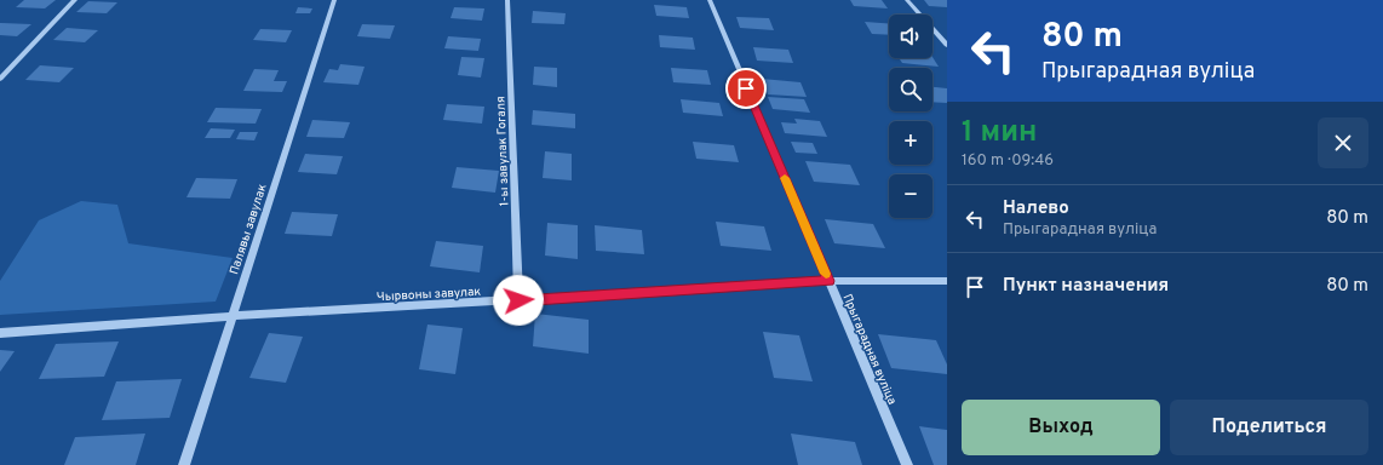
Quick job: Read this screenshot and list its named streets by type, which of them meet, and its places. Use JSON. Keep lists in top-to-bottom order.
{
  "streets": {
    "street": [
      "1-ы завулак Гогаля",
      "Палявы завулак",
      "Чырвоны завулак",
      "Прыгарадная вуліца"
    ]
  },
  "crossings": [
    ["1-ы завулак Гогаля", "Чырвоны завулак"],
    ["Палявы завулак", "Чырвоны завулак"],
    ["Чырвоны завулак", "Прыгарадная вуліца"]
  ],
  "page": {
    "turn": ["80 m", "Прыгарадная вуліца"],
    "map_buttons": ["+", "−"],
    "heading": ["1 мин", "160 m · 09:46"],
    "list": [
      {
        "name": "Налево",
        "note": "Прыгарадная вуліца",
        "value": "80 m"
      },
      {
        "name": "Пункт назначения",
        "value": "80 m"
      }
    ],
    "buttons": ["Выход", "Поделиться"]
  }
}
